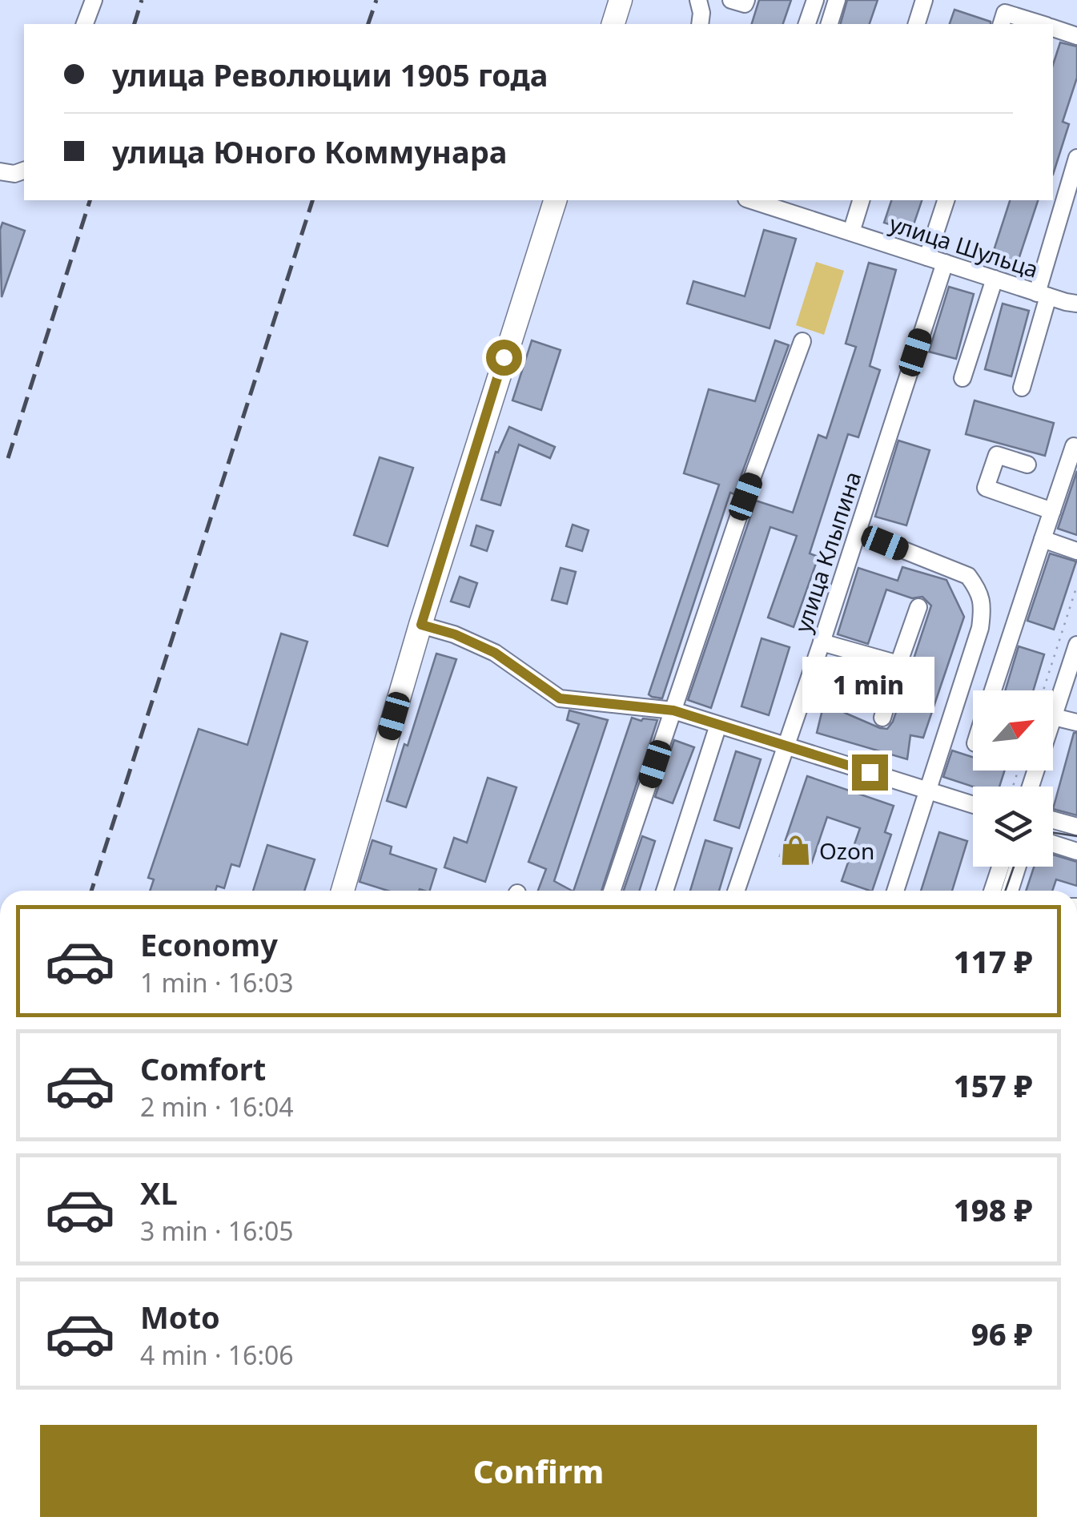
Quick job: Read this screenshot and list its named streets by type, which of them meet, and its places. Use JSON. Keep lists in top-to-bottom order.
{
  "streets": {
    "street": ["улица Шульца", "улица Клыпина"]
  },
  "crossings": [
    ["улица Шульца", "улица Клыпина"]
  ],
  "places": {
    "shop": ["Ozon"]
  },
  "north": "top right",
  "page": {
    "banner": ["улица Революции 1905 года", "улица Юного Коммунара"],
    "bubble": "1 min",
    "list": [
      {
        "name": "Economy",
        "note": "1 min · 16:03",
        "value": "117 ₽"
      },
      {
        "name": "Comfort",
        "note": "2 min · 16:04",
        "value": "157 ₽"
      },
      {
        "name": "XL",
        "note": "3 min · 16:05",
        "value": "198 ₽"
      },
      {
        "name": "Moto",
        "note": "4 min · 16:06",
        "value": "96 ₽"
      }
    ],
    "buttons": "Confirm"
  }
}
